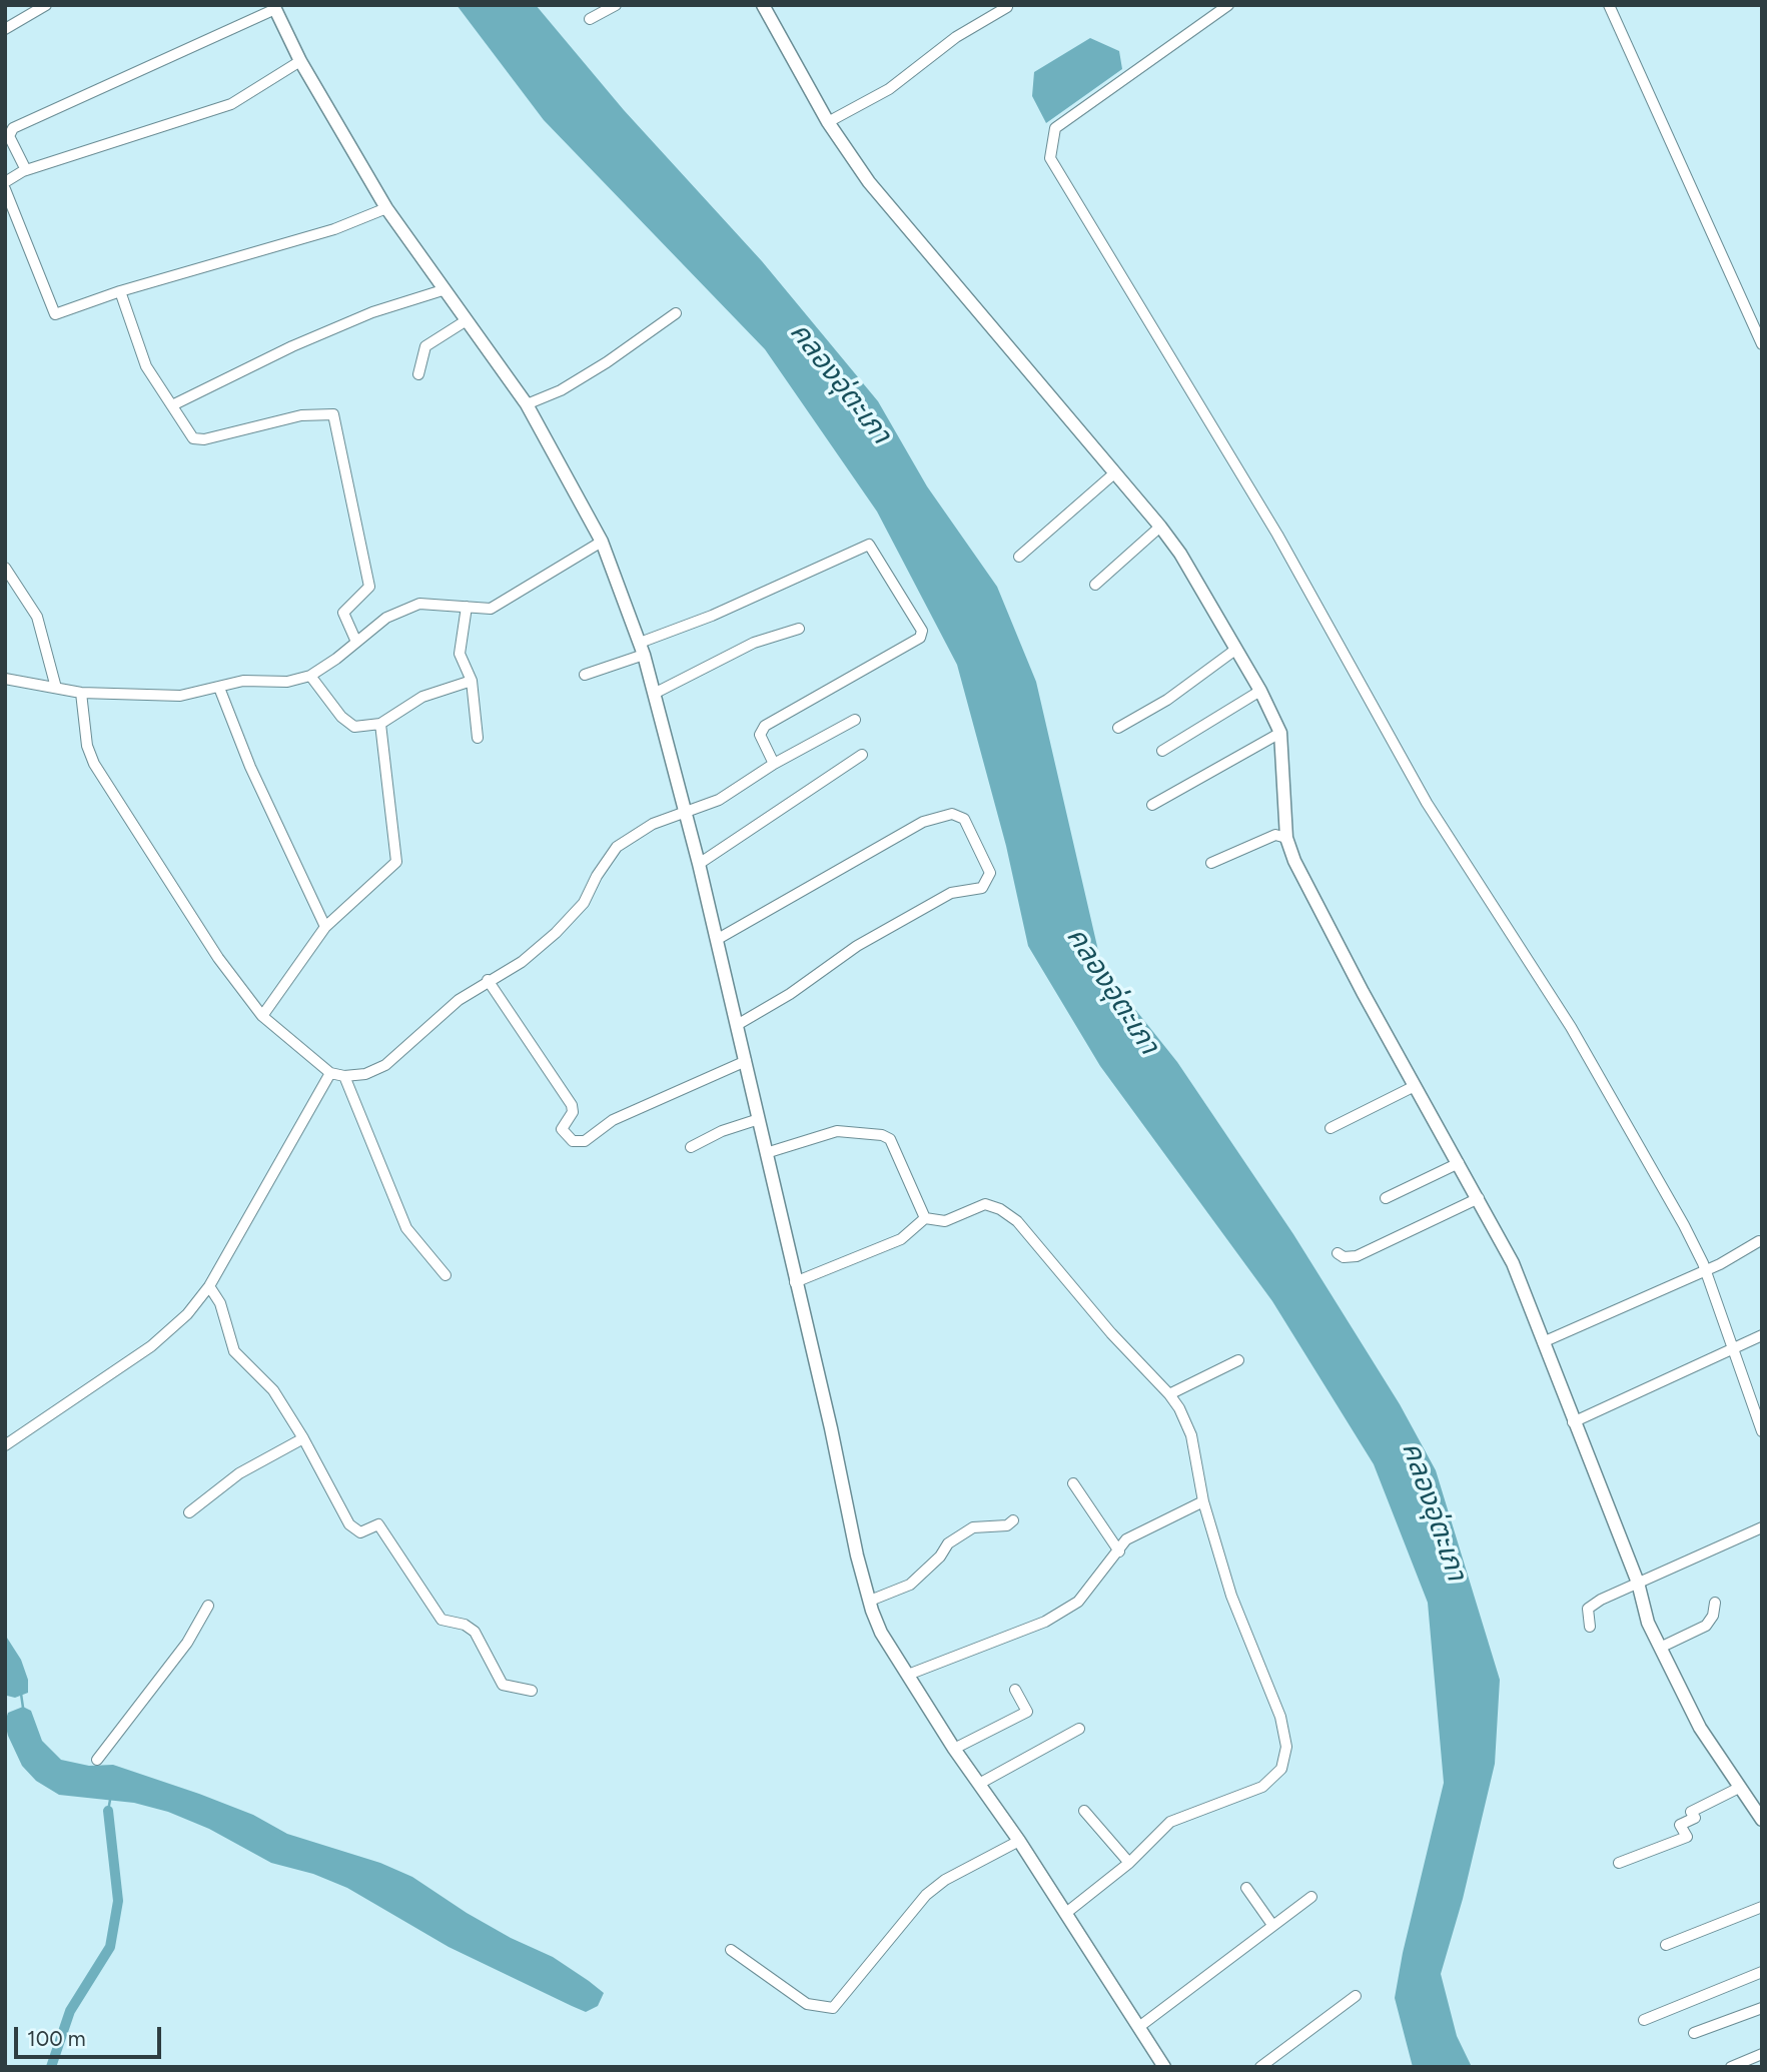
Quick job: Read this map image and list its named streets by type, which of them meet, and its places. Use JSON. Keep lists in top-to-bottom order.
{
  "water": ["คลองอุ่ตะเภา"],
  "scale_bar": "100 m"
}
